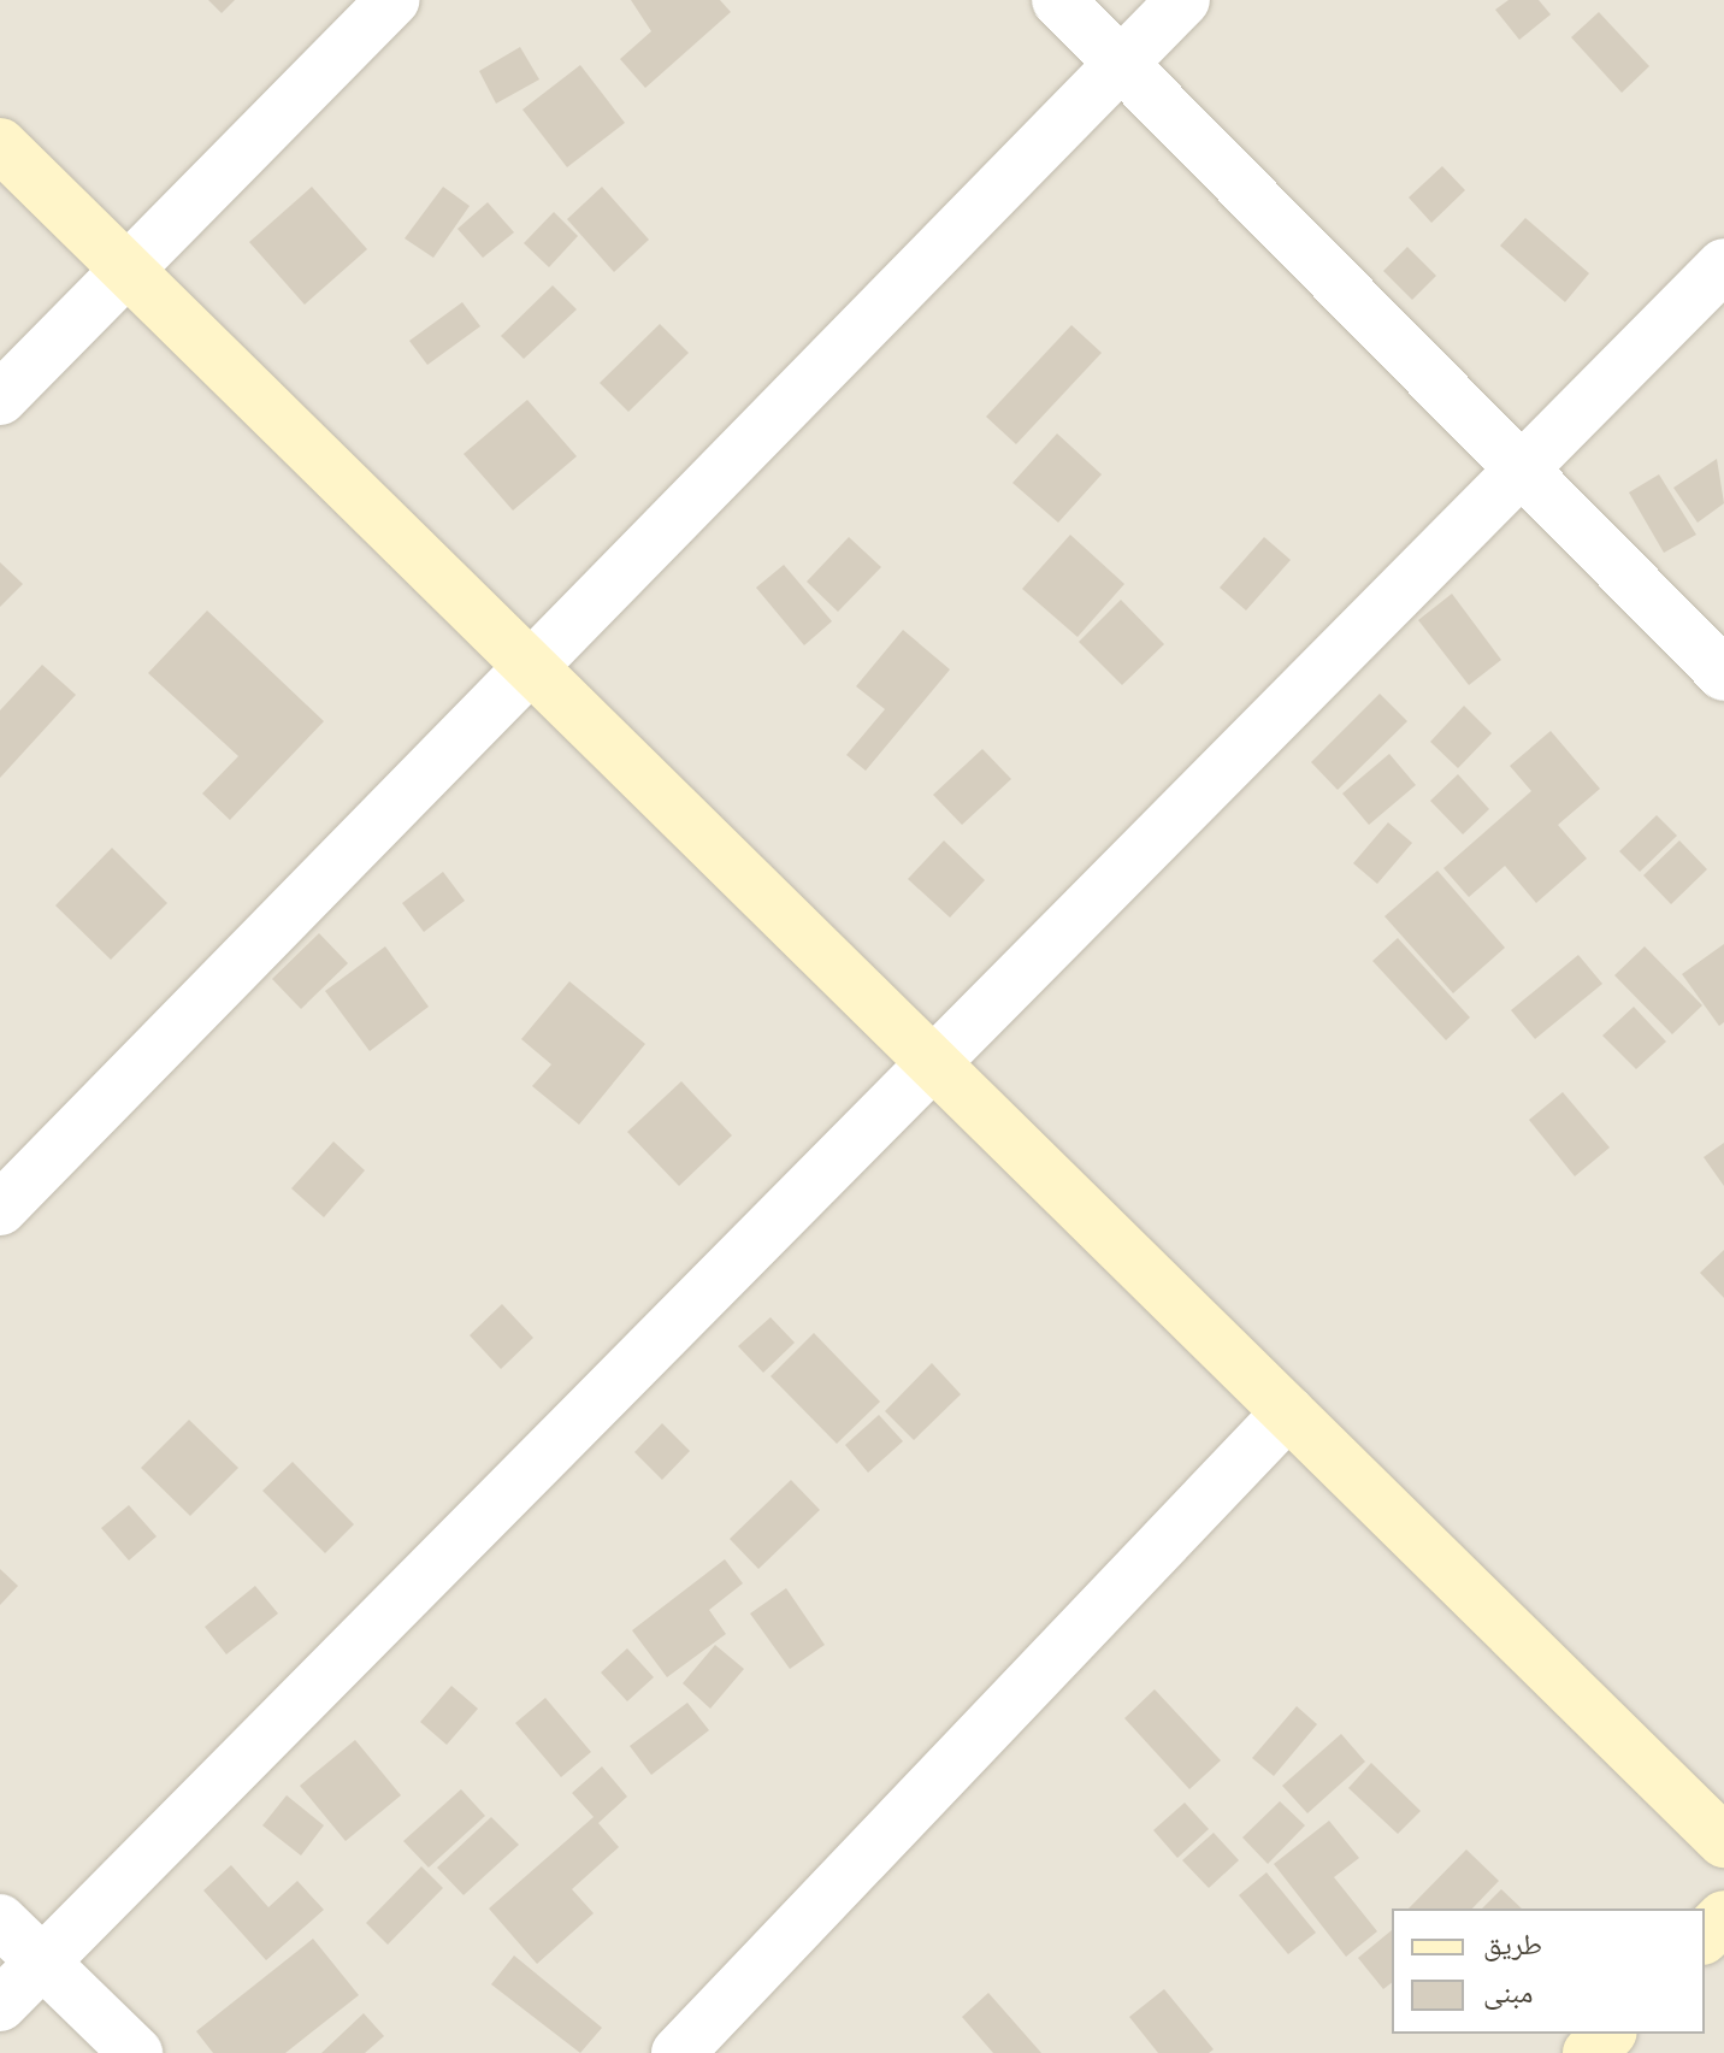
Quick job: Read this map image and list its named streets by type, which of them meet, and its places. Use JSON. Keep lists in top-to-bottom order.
{
  "legend": ["طريق", "مبنى"]
}
